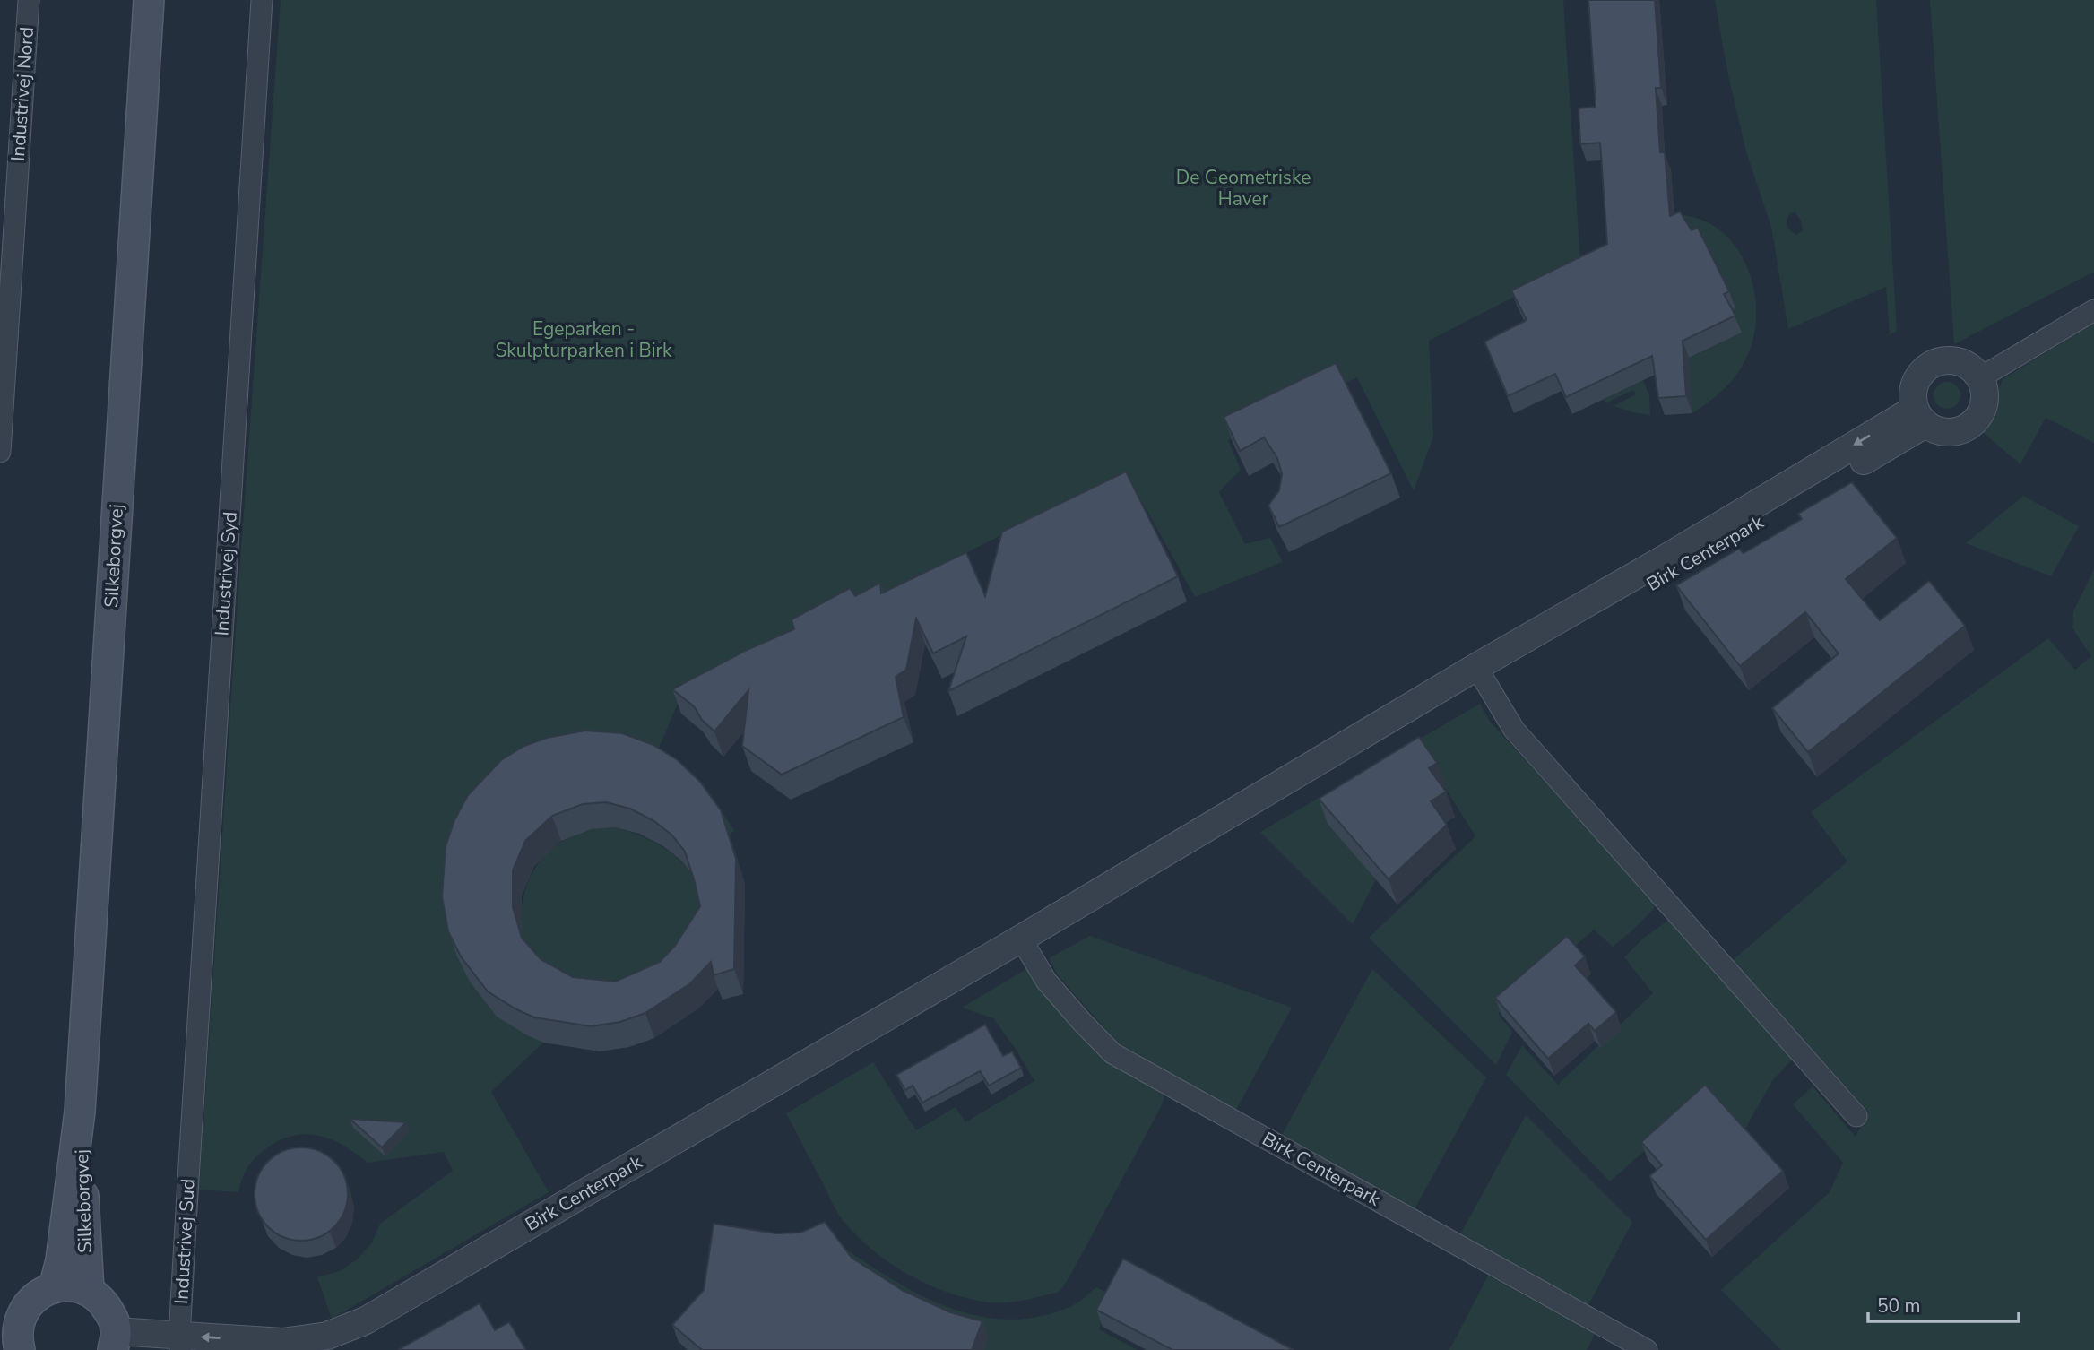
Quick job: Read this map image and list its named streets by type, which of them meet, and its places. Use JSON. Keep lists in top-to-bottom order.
{
  "streets": {
    "main road": ["Silkeborgvej"],
    "street": [
      "Industrivej Nord",
      "Birk Centerpark",
      "Industrivej Syd",
      "Industrivej Sud"
    ]
  },
  "crossings": [
    ["Birk Centerpark", "Industrivej Sud"],
    ["Industrivej Syd", "Industrivej Sud"]
  ],
  "parks": ["De Geometriske Haver", "Egeparken - Skulpturparken i Birk"],
  "scale_bar": "50 m"
}
